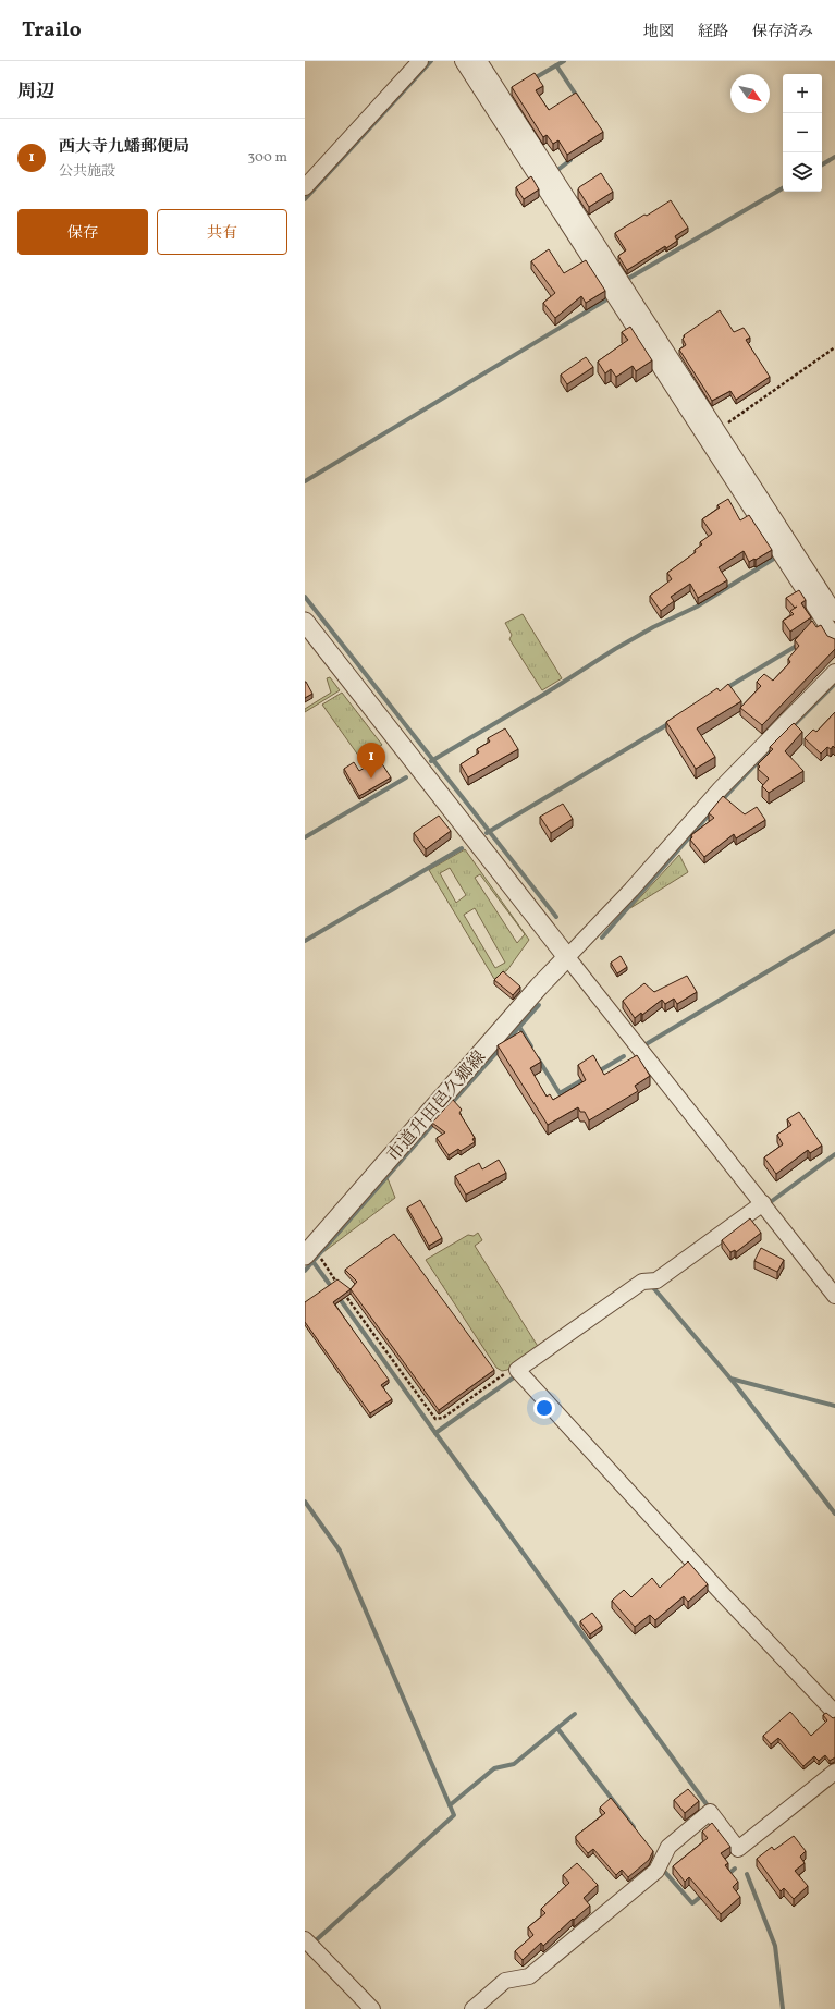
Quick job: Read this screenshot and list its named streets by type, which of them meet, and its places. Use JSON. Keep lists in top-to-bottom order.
{
  "streets": {
    "street": ["市道升田邑久郷線"]
  },
  "north": "bottom right",
  "page": {
    "header": "Trailo",
    "nav": ["地図", "経路", "保存済み"],
    "heading": "周辺",
    "map_buttons": ["+", "−"],
    "list": [
      {
        "mark": "1",
        "name": "西大寺九蟠郵便局",
        "note": "公共施設",
        "value": "300 m"
      }
    ],
    "buttons": ["保存", "共有"],
    "pins": "1"
  }
}
